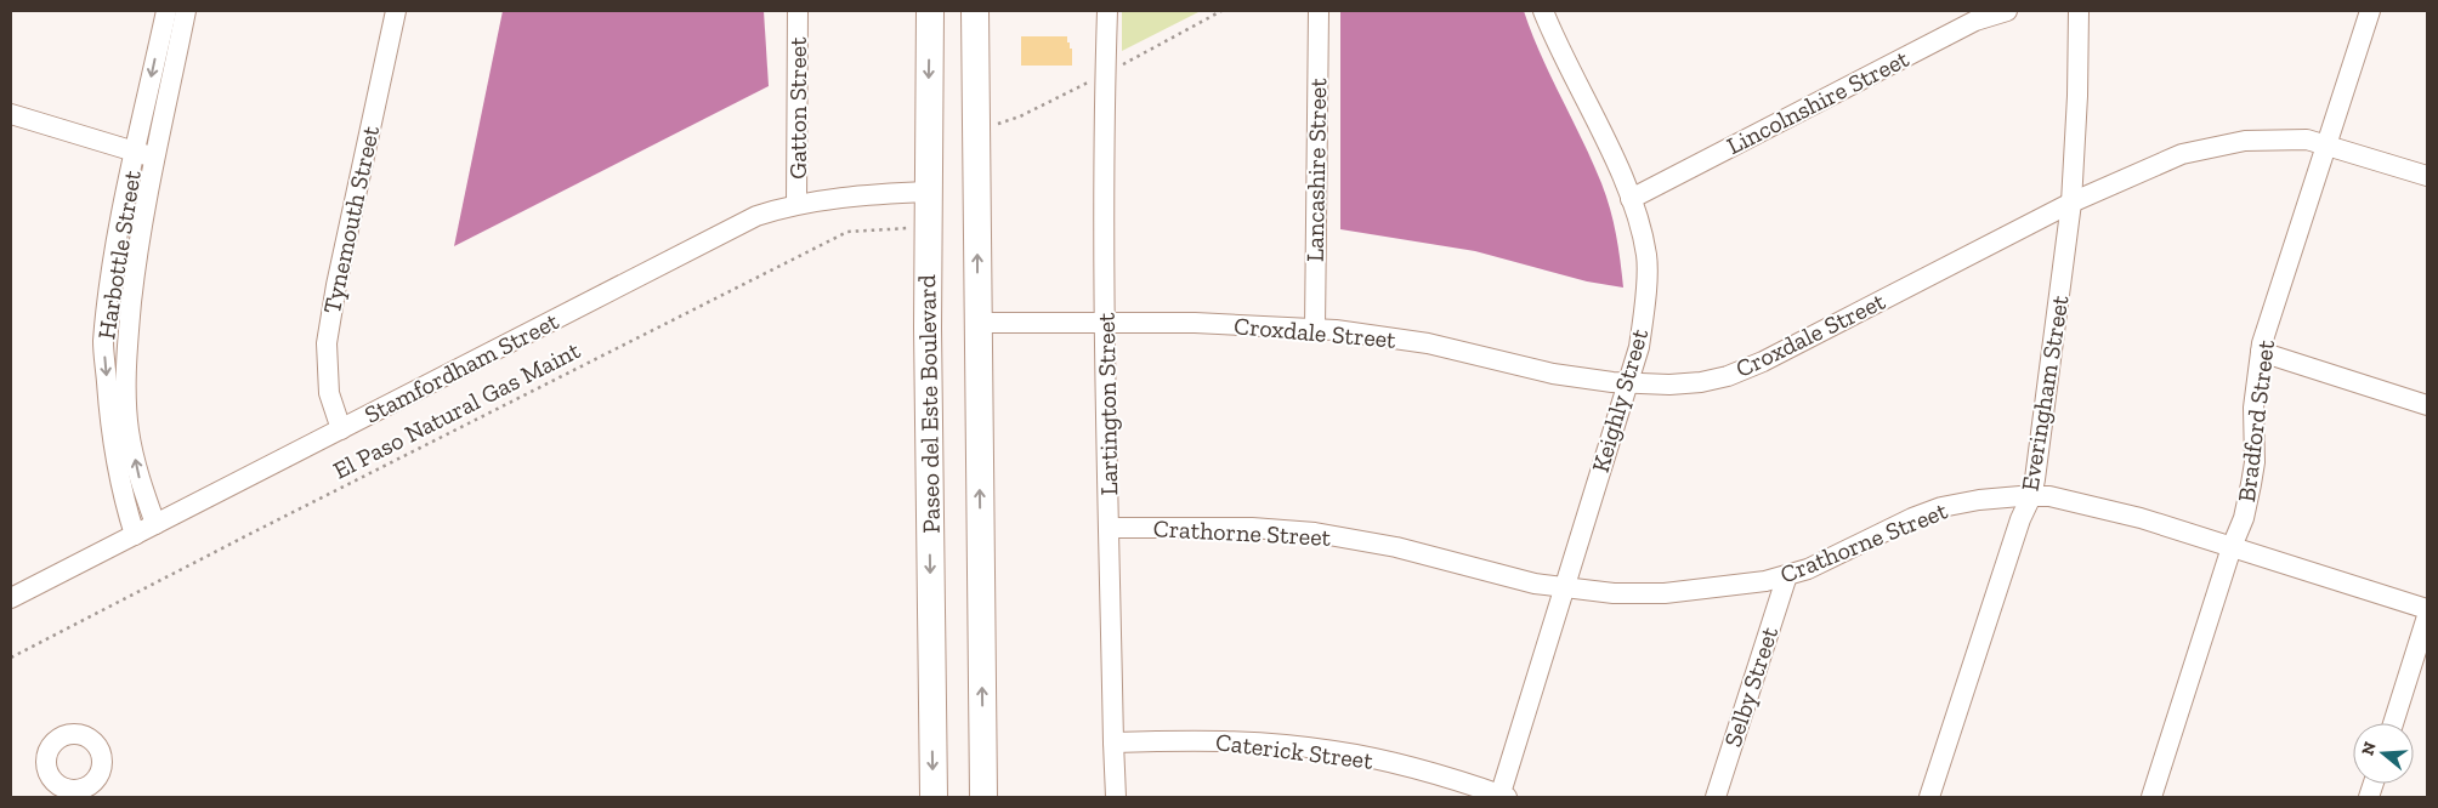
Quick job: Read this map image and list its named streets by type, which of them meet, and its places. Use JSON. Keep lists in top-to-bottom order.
{
  "streets": {
    "main road": ["Paseo del Este Boulevard"],
    "street": [
      "Lincolnshire Street",
      "Gatton Street",
      "Lancashire Street",
      "Tynemouth Street",
      "Harbottle Street",
      "Croxdale Street",
      "Stamfordham Street",
      "Everingham Street",
      "Keighly Street",
      "Lartington Street",
      "Bradford Street",
      "Crathorne Street",
      "Selby Street",
      "Caterick Street"
    ],
    "path": ["El Paso Natural Gas Maint"]
  },
  "crossings": [
    ["Lincolnshire Street", "Keighly Street"],
    ["Gatton Street", "Stamfordham Street"],
    ["Lancashire Street", "Croxdale Street"],
    ["Tynemouth Street", "Stamfordham Street"],
    ["Harbottle Street", "Stamfordham Street"],
    ["Croxdale Street", "Everingham Street"],
    ["Croxdale Street", "Keighly Street"],
    ["Croxdale Street", "Paseo del Este Boulevard"],
    ["Croxdale Street", "Lartington Street"],
    ["Croxdale Street", "Bradford Street"],
    ["Stamfordham Street", "Paseo del Este Boulevard"],
    ["Everingham Street", "Crathorne Street"],
    ["Keighly Street", "Crathorne Street"],
    ["Keighly Street", "Caterick Street"],
    ["Paseo del Este Boulevard", "El Paso Natural Gas Maint"],
    ["Lartington Street", "Crathorne Street"],
    ["Lartington Street", "Caterick Street"],
    ["Bradford Street", "Crathorne Street"],
    ["Crathorne Street", "Selby Street"]
  ],
  "north": "left"
}
